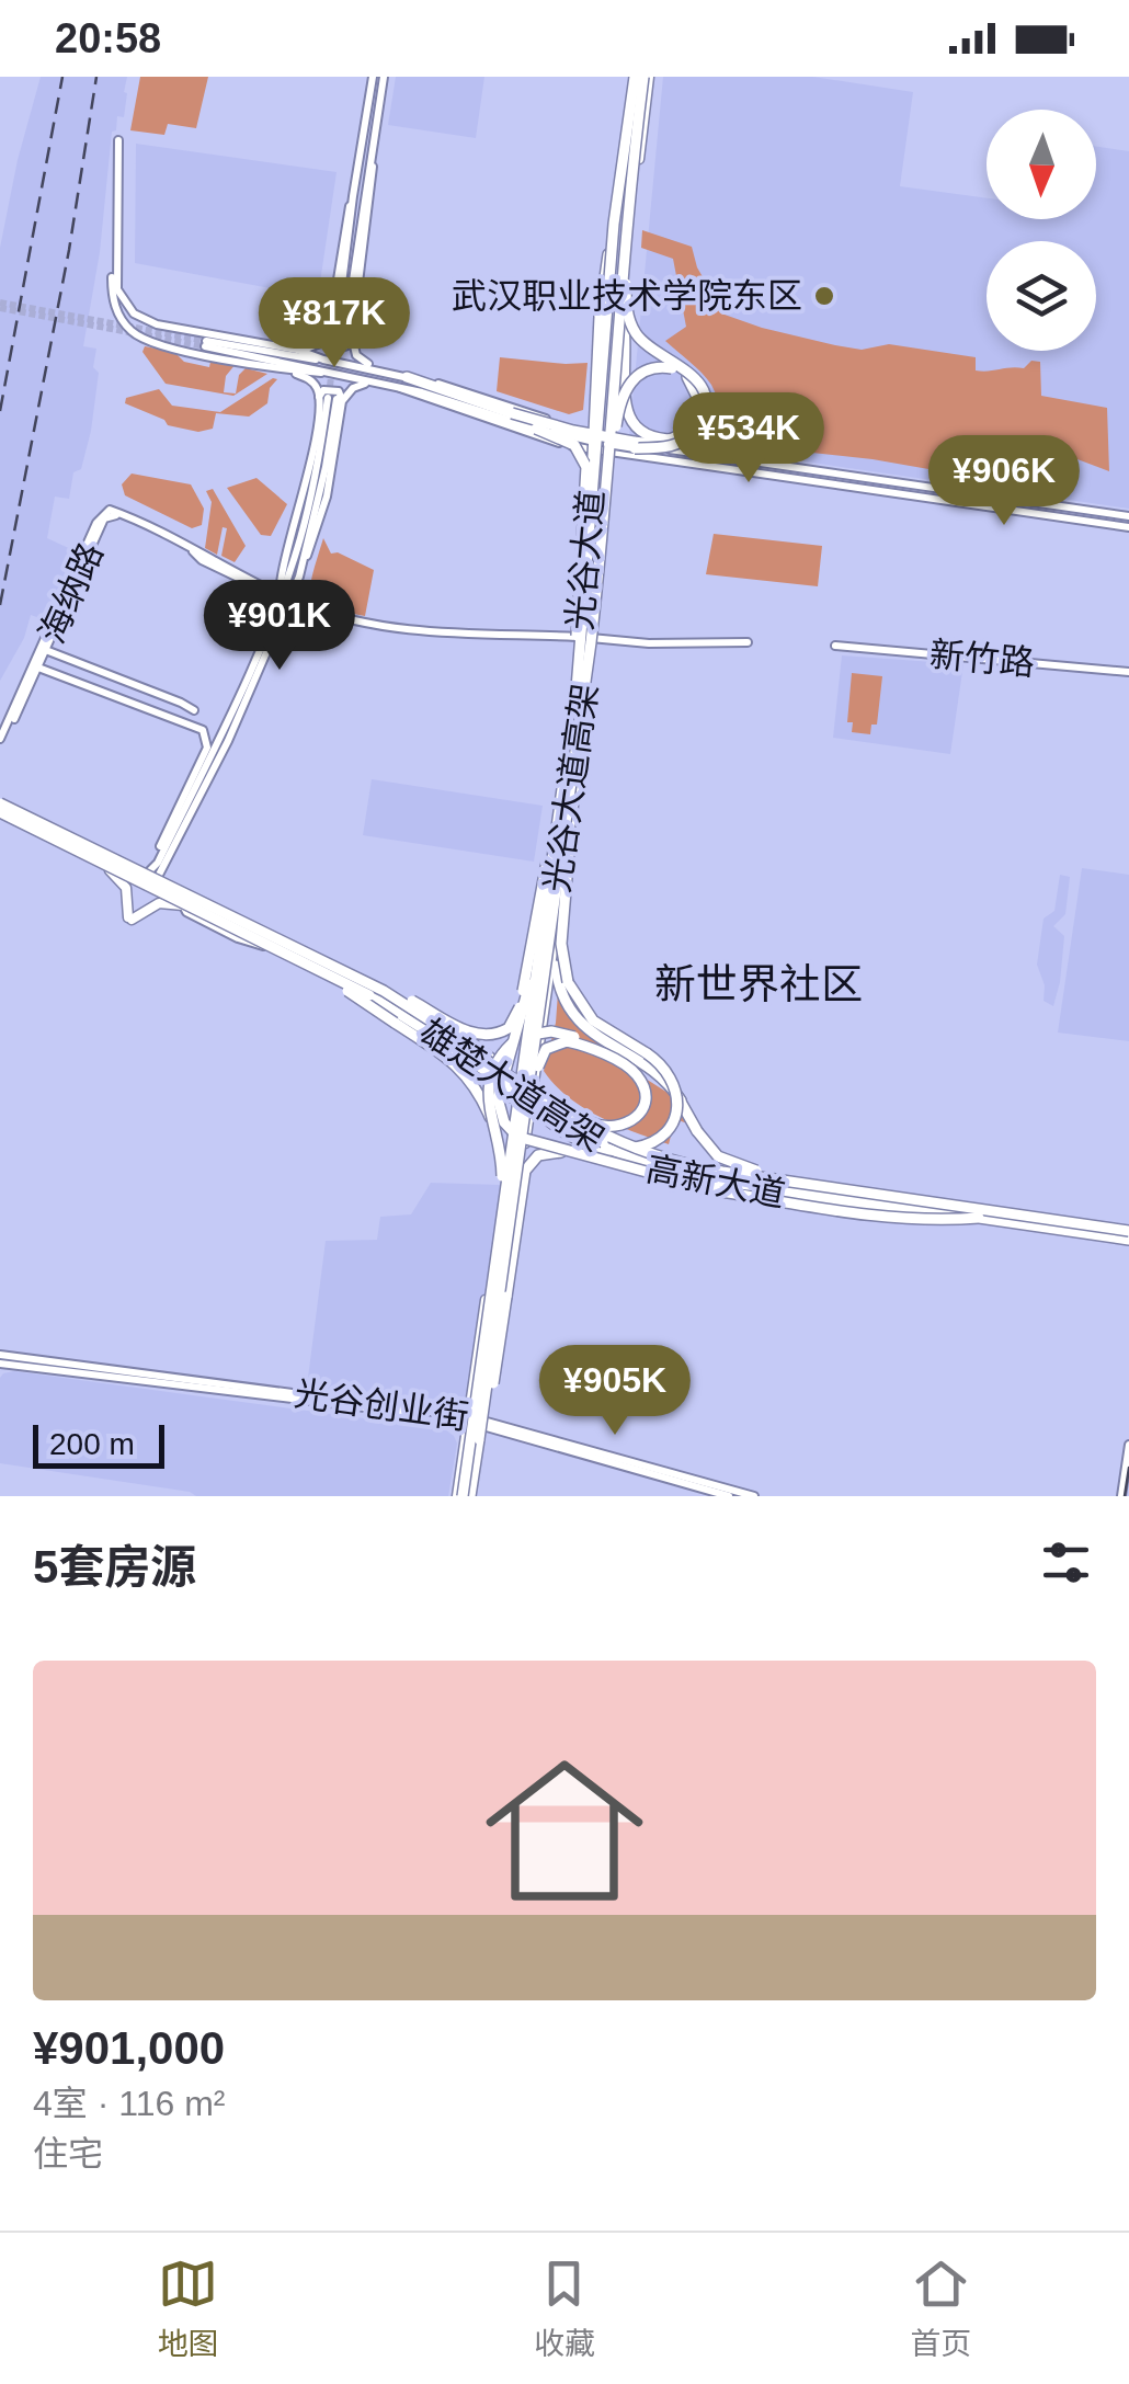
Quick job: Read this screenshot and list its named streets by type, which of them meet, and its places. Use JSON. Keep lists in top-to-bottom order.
{
  "streets": {
    "highway": ["光谷大道高架", "雄楚大道高架"],
    "main road": [
      "光谷大道",
      "海纳路",
      "新竹路",
      "高新大道",
      "光谷创业街"
    ]
  },
  "crossings": [
    ["光谷大道", "海纳路"],
    ["光谷大道", "光谷大道高架"],
    ["光谷大道", "高新大道"],
    ["光谷大道", "光谷创业街"],
    ["雄楚大道高架", "高新大道"]
  ],
  "districts": ["新世界社区"],
  "places": ["武汉职业技术学院东区"],
  "scale_bar": "200 m",
  "north": "bottom",
  "page": {
    "status": "20:58",
    "price": [
      "¥817K",
      "¥534K",
      "¥906K",
      "¥901K",
      "¥905K"
    ],
    "scale": "200 m",
    "heading": "5套房源",
    "list": [
      {
        "name": "¥901,000",
        "note": "4室 · 116 m² · 住宅"
      }
    ],
    "tabs": ["地图", "收藏", "首页"]
  }
}
